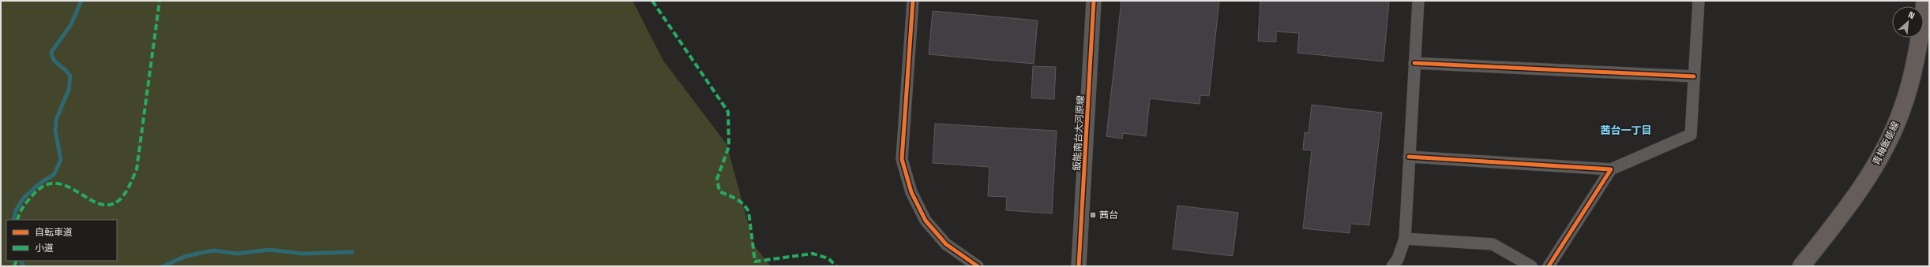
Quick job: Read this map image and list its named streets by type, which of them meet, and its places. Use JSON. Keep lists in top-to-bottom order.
{
  "streets": {
    "main road": ["青梅飯能線"],
    "street": ["飯能南台大河原線"]
  },
  "districts": ["茜台一丁目"],
  "places": {
    "transit": ["茜台"]
  },
  "legend": ["自転車道", "小道"],
  "north": "top right"
}
